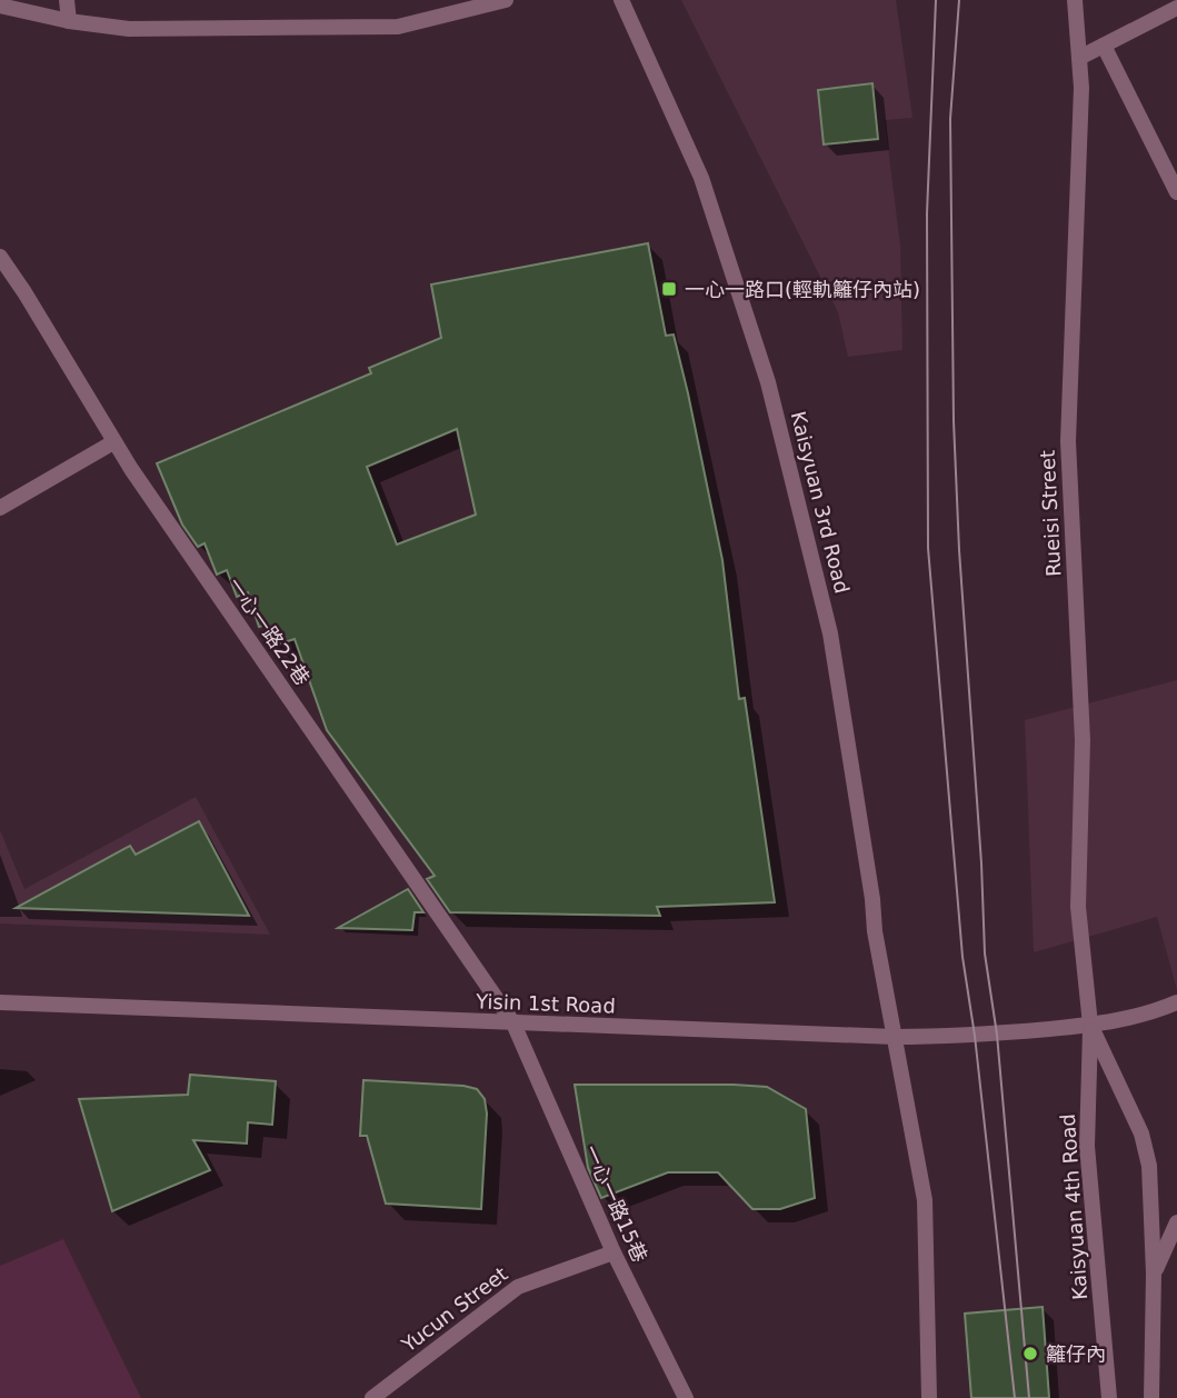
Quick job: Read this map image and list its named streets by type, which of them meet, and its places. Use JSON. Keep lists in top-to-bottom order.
{
  "streets": {
    "street": [
      "Kaisyuan 3rd Road",
      "Rueisi Street",
      "一心一路22巷",
      "Yisin 1st Road",
      "一心一路15巷",
      "Kaisyuan 4th Road",
      "Yucun Street"
    ]
  },
  "crossings": [
    ["Kaisyuan 3rd Road", "Yisin 1st Road"],
    ["Rueisi Street", "Yisin 1st Road"],
    ["Rueisi Street", "Kaisyuan 4th Road"],
    ["一心一路22巷", "Yisin 1st Road"],
    ["一心一路22巷", "一心一路15巷"],
    ["Yisin 1st Road", "一心一路15巷"],
    ["Yisin 1st Road", "Kaisyuan 4th Road"],
    ["一心一路15巷", "Yucun Street"]
  ],
  "places": {
    "transit": ["一心一路口(輕軌籬仔內站)"],
    "other": ["籬仔內"]
  }
}
